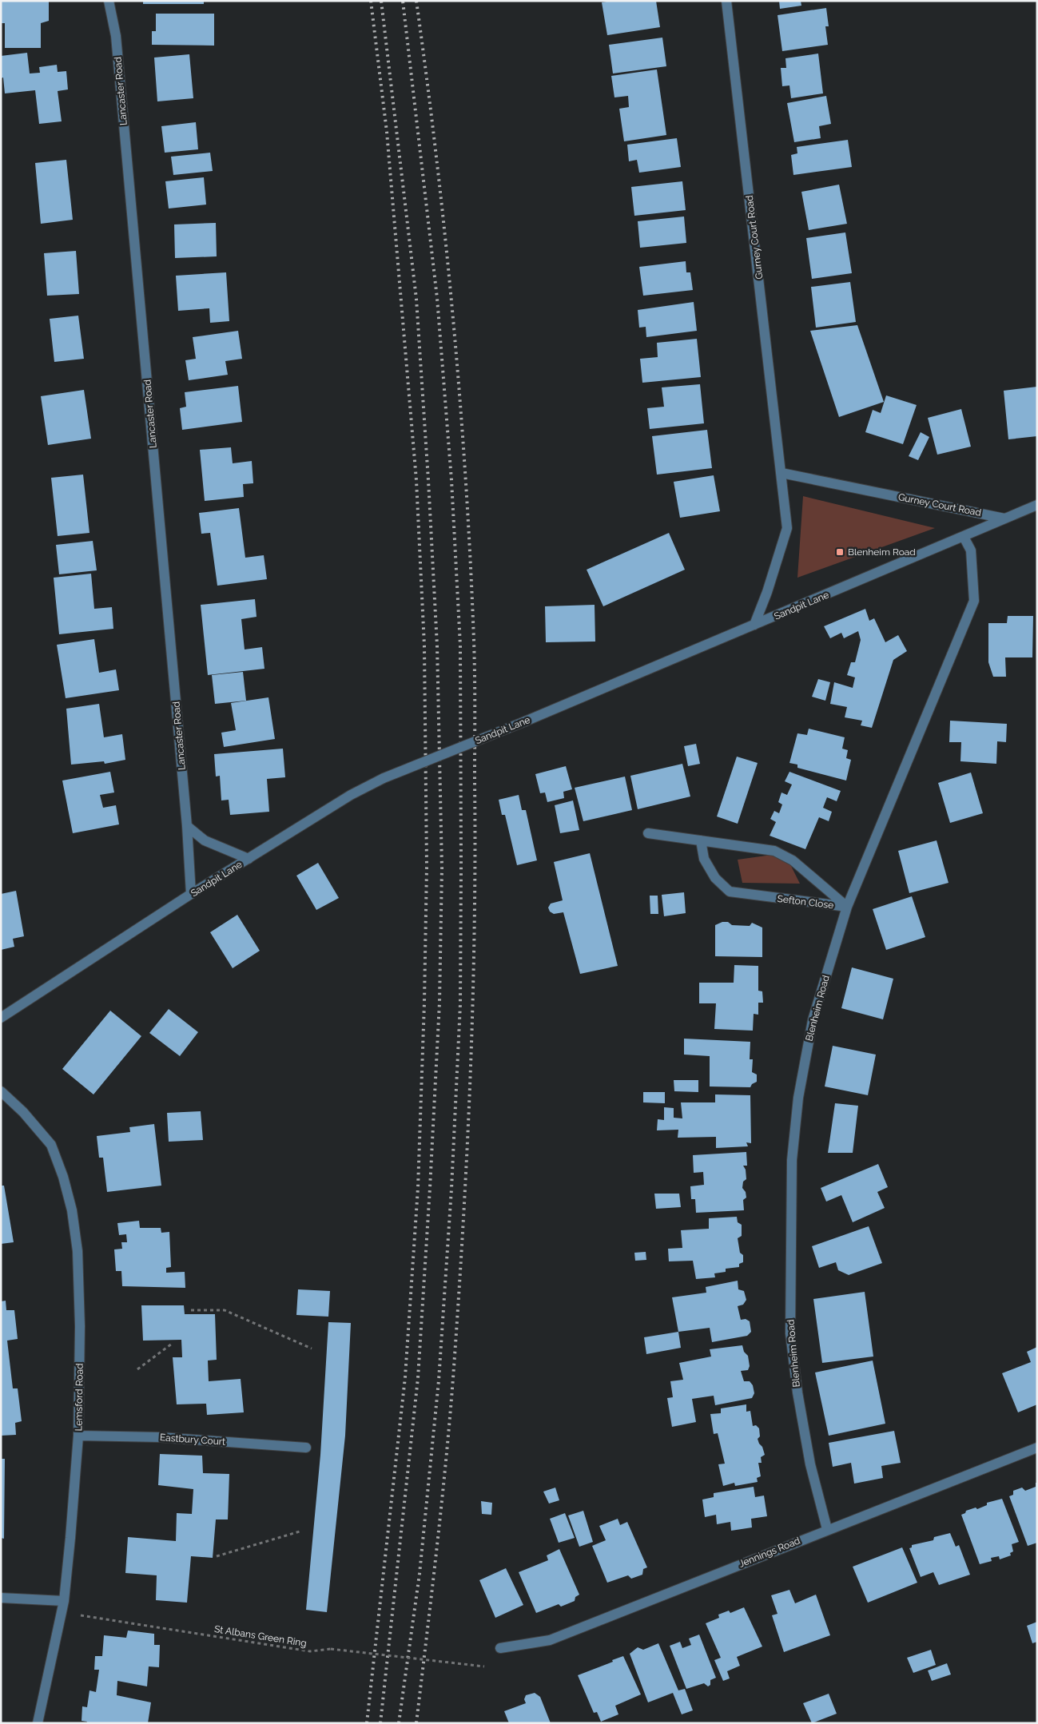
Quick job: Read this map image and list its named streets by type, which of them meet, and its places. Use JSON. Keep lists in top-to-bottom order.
{
  "streets": {
    "street": [
      "Lancaster Road",
      "Gurney Court Road",
      "Sandpit Lane",
      "Sefton Close",
      "Blenheim Road",
      "Lemsford Road",
      "Eastbury Court",
      "Jennings Road"
    ],
    "path": ["St Albans Green Ring"]
  },
  "crossings": [
    ["Lancaster Road", "Sandpit Lane"],
    ["Gurney Court Road", "Sandpit Lane"],
    ["Sandpit Lane", "Blenheim Road"],
    ["Sefton Close", "Blenheim Road"],
    ["Blenheim Road", "Jennings Road"],
    ["Lemsford Road", "Eastbury Court"],
    ["Lemsford Road", "St Albans Green Ring"]
  ],
  "places": {
    "transit": ["Blenheim Road"]
  }
}
